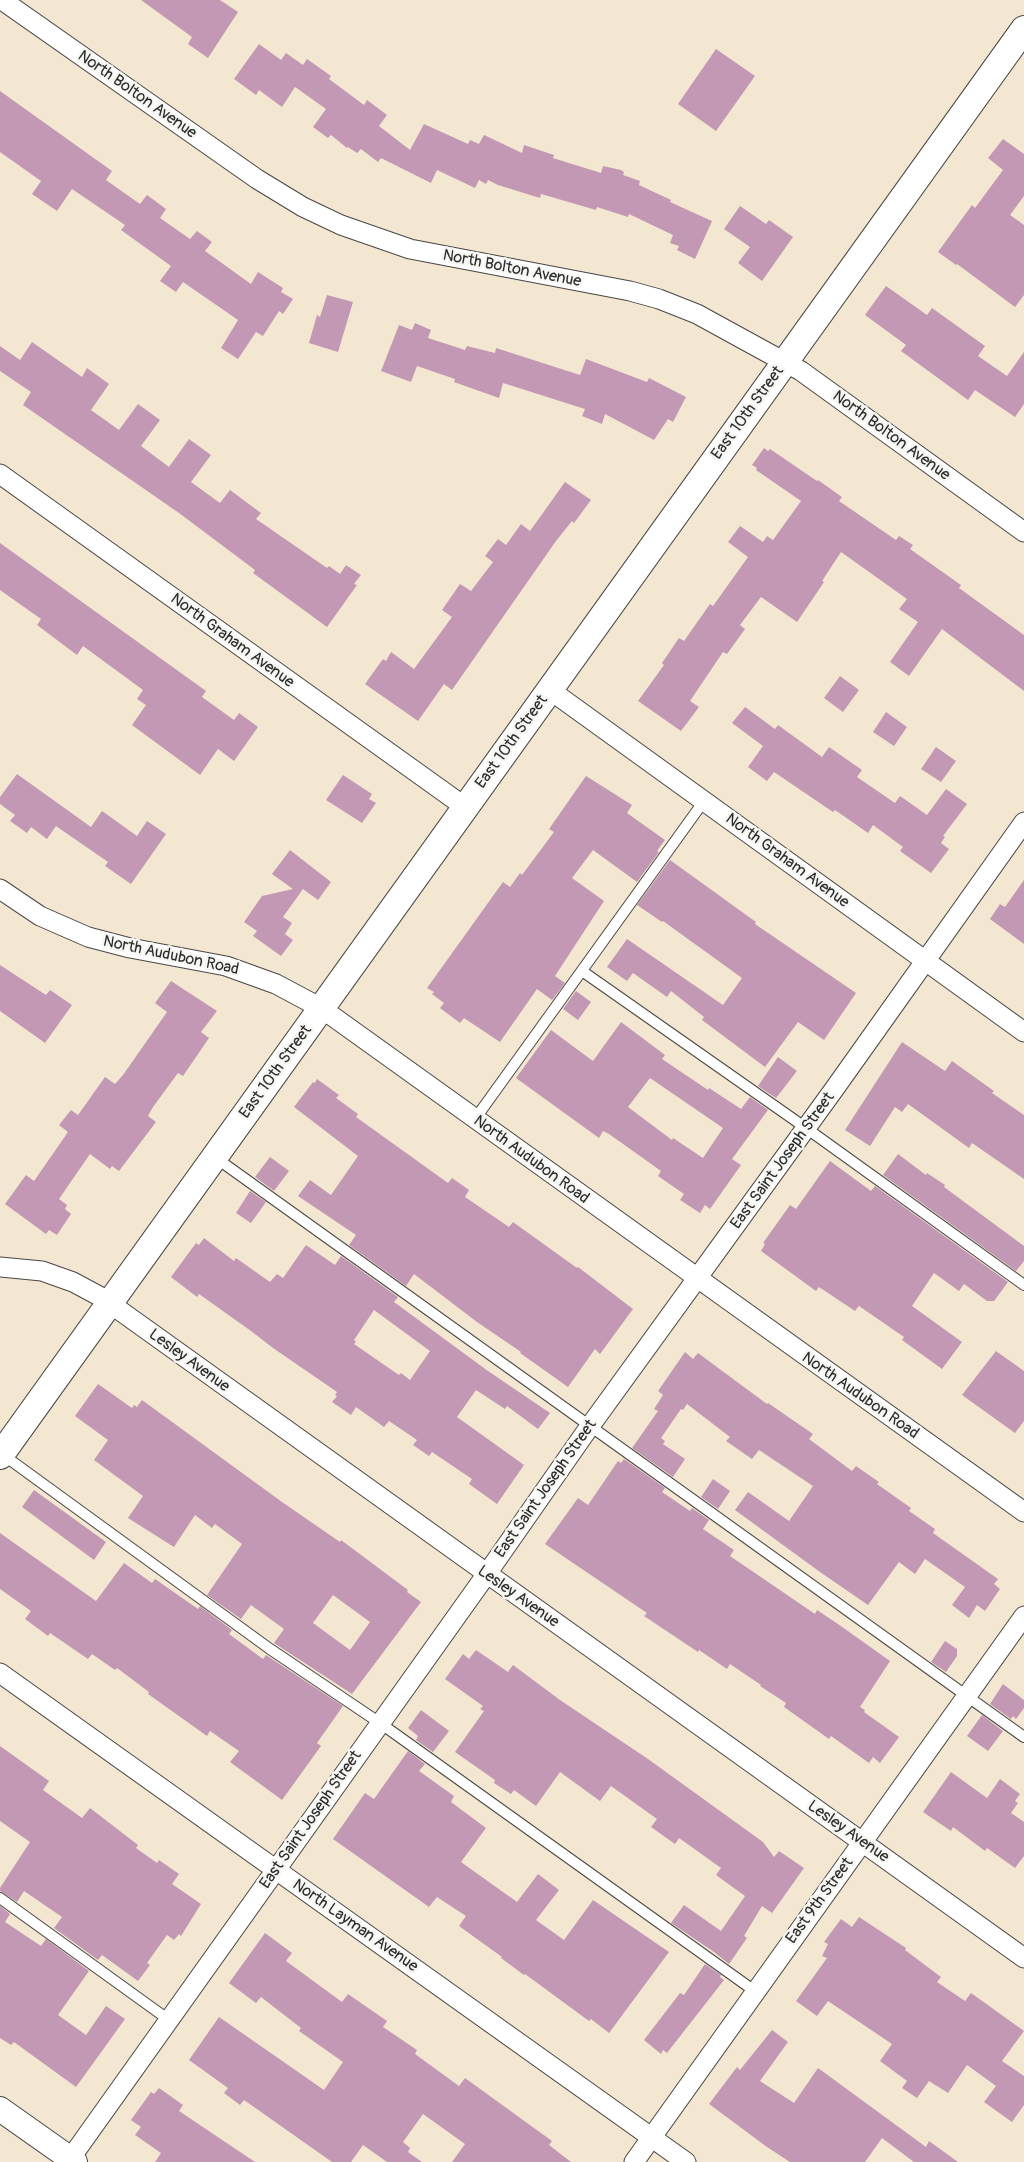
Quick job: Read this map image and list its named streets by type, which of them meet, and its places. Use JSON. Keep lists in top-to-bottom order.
{
  "streets": {
    "main road": ["East 10th Street"],
    "street": [
      "North Bolton Avenue",
      "North Graham Avenue",
      "North Audubon Road",
      "East Saint Joseph Street",
      "Lesley Avenue",
      "East 9th Street",
      "North Layman Avenue"
    ]
  },
  "crossings": [
    ["North Bolton Avenue", "East 10th Street"],
    ["East 10th Street", "North Graham Avenue"],
    ["East 10th Street", "North Audubon Road"],
    ["East 10th Street", "Lesley Avenue"],
    ["North Graham Avenue", "East Saint Joseph Street"],
    ["North Audubon Road", "East Saint Joseph Street"],
    ["East Saint Joseph Street", "Lesley Avenue"],
    ["East Saint Joseph Street", "North Layman Avenue"],
    ["Lesley Avenue", "East 9th Street"],
    ["East 9th Street", "North Layman Avenue"]
  ]
}
